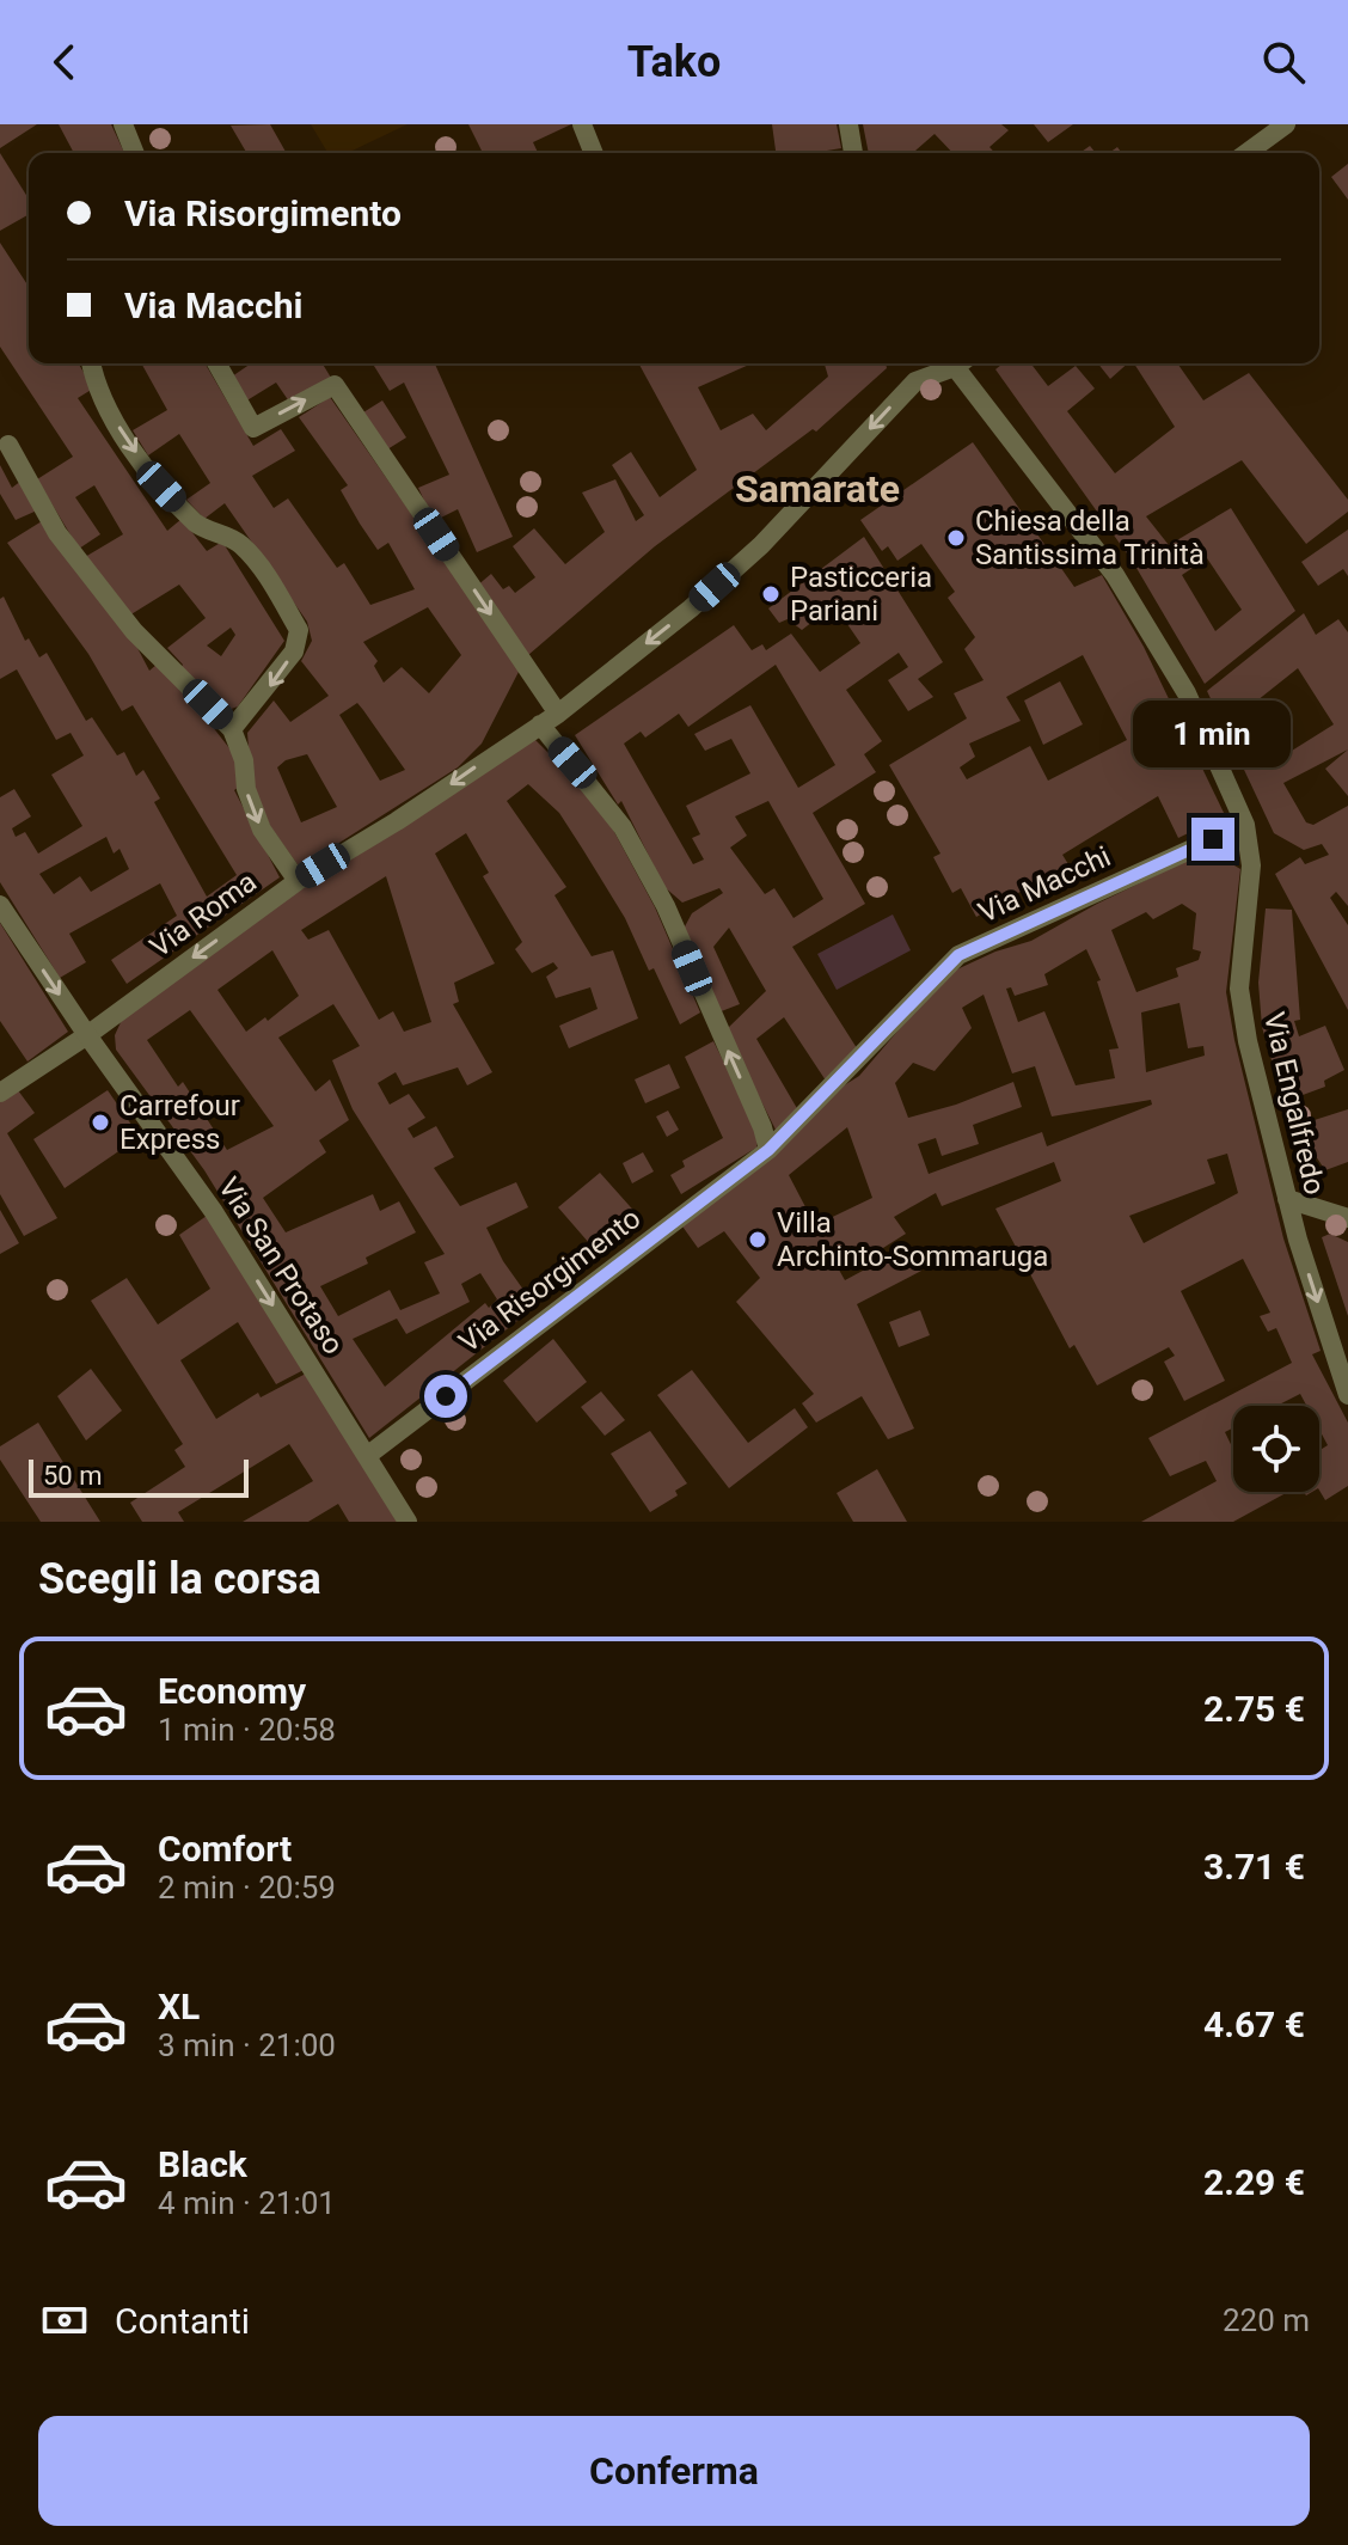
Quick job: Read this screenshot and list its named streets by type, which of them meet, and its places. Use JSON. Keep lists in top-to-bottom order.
{
  "streets": {
    "street": [
      "Via Macchi",
      "Via Roma",
      "Via Engalfredo",
      "Via San Protaso",
      "Via Risorgimento"
    ]
  },
  "crossings": [
    ["Via Macchi", "Via Engalfredo"],
    ["Via Macchi", "Via Risorgimento"],
    ["Via Roma", "Via San Protaso"],
    ["Via San Protaso", "Via Risorgimento"]
  ],
  "one_way": ["Via Roma", "Via San Protaso"],
  "districts": ["Samarate"],
  "places": [
    "Chiesa della Santissima Trinità",
    "Pasticceria Pariani",
    "Carrefour Express",
    "Villa Archinto-Sommaruga"
  ],
  "scale_bar": "50 m",
  "page": {
    "header": "Tako",
    "banner": ["Via Risorgimento", "Via Macchi"],
    "bubble": "1 min",
    "scale": "50 m",
    "heading": "Scegli la corsa",
    "list": [
      {
        "name": "Economy",
        "note": "1 min · 20:58",
        "value": "2.75 €"
      },
      {
        "name": "Comfort",
        "note": "2 min · 20:59",
        "value": "3.71 €"
      },
      {
        "name": "XL",
        "note": "3 min · 21:00",
        "value": "4.67 €"
      },
      {
        "name": "Black",
        "note": "4 min · 21:01",
        "value": "2.29 €"
      }
    ],
    "pay": ["Contanti", "220 m"],
    "buttons": "Conferma"
  }
}
